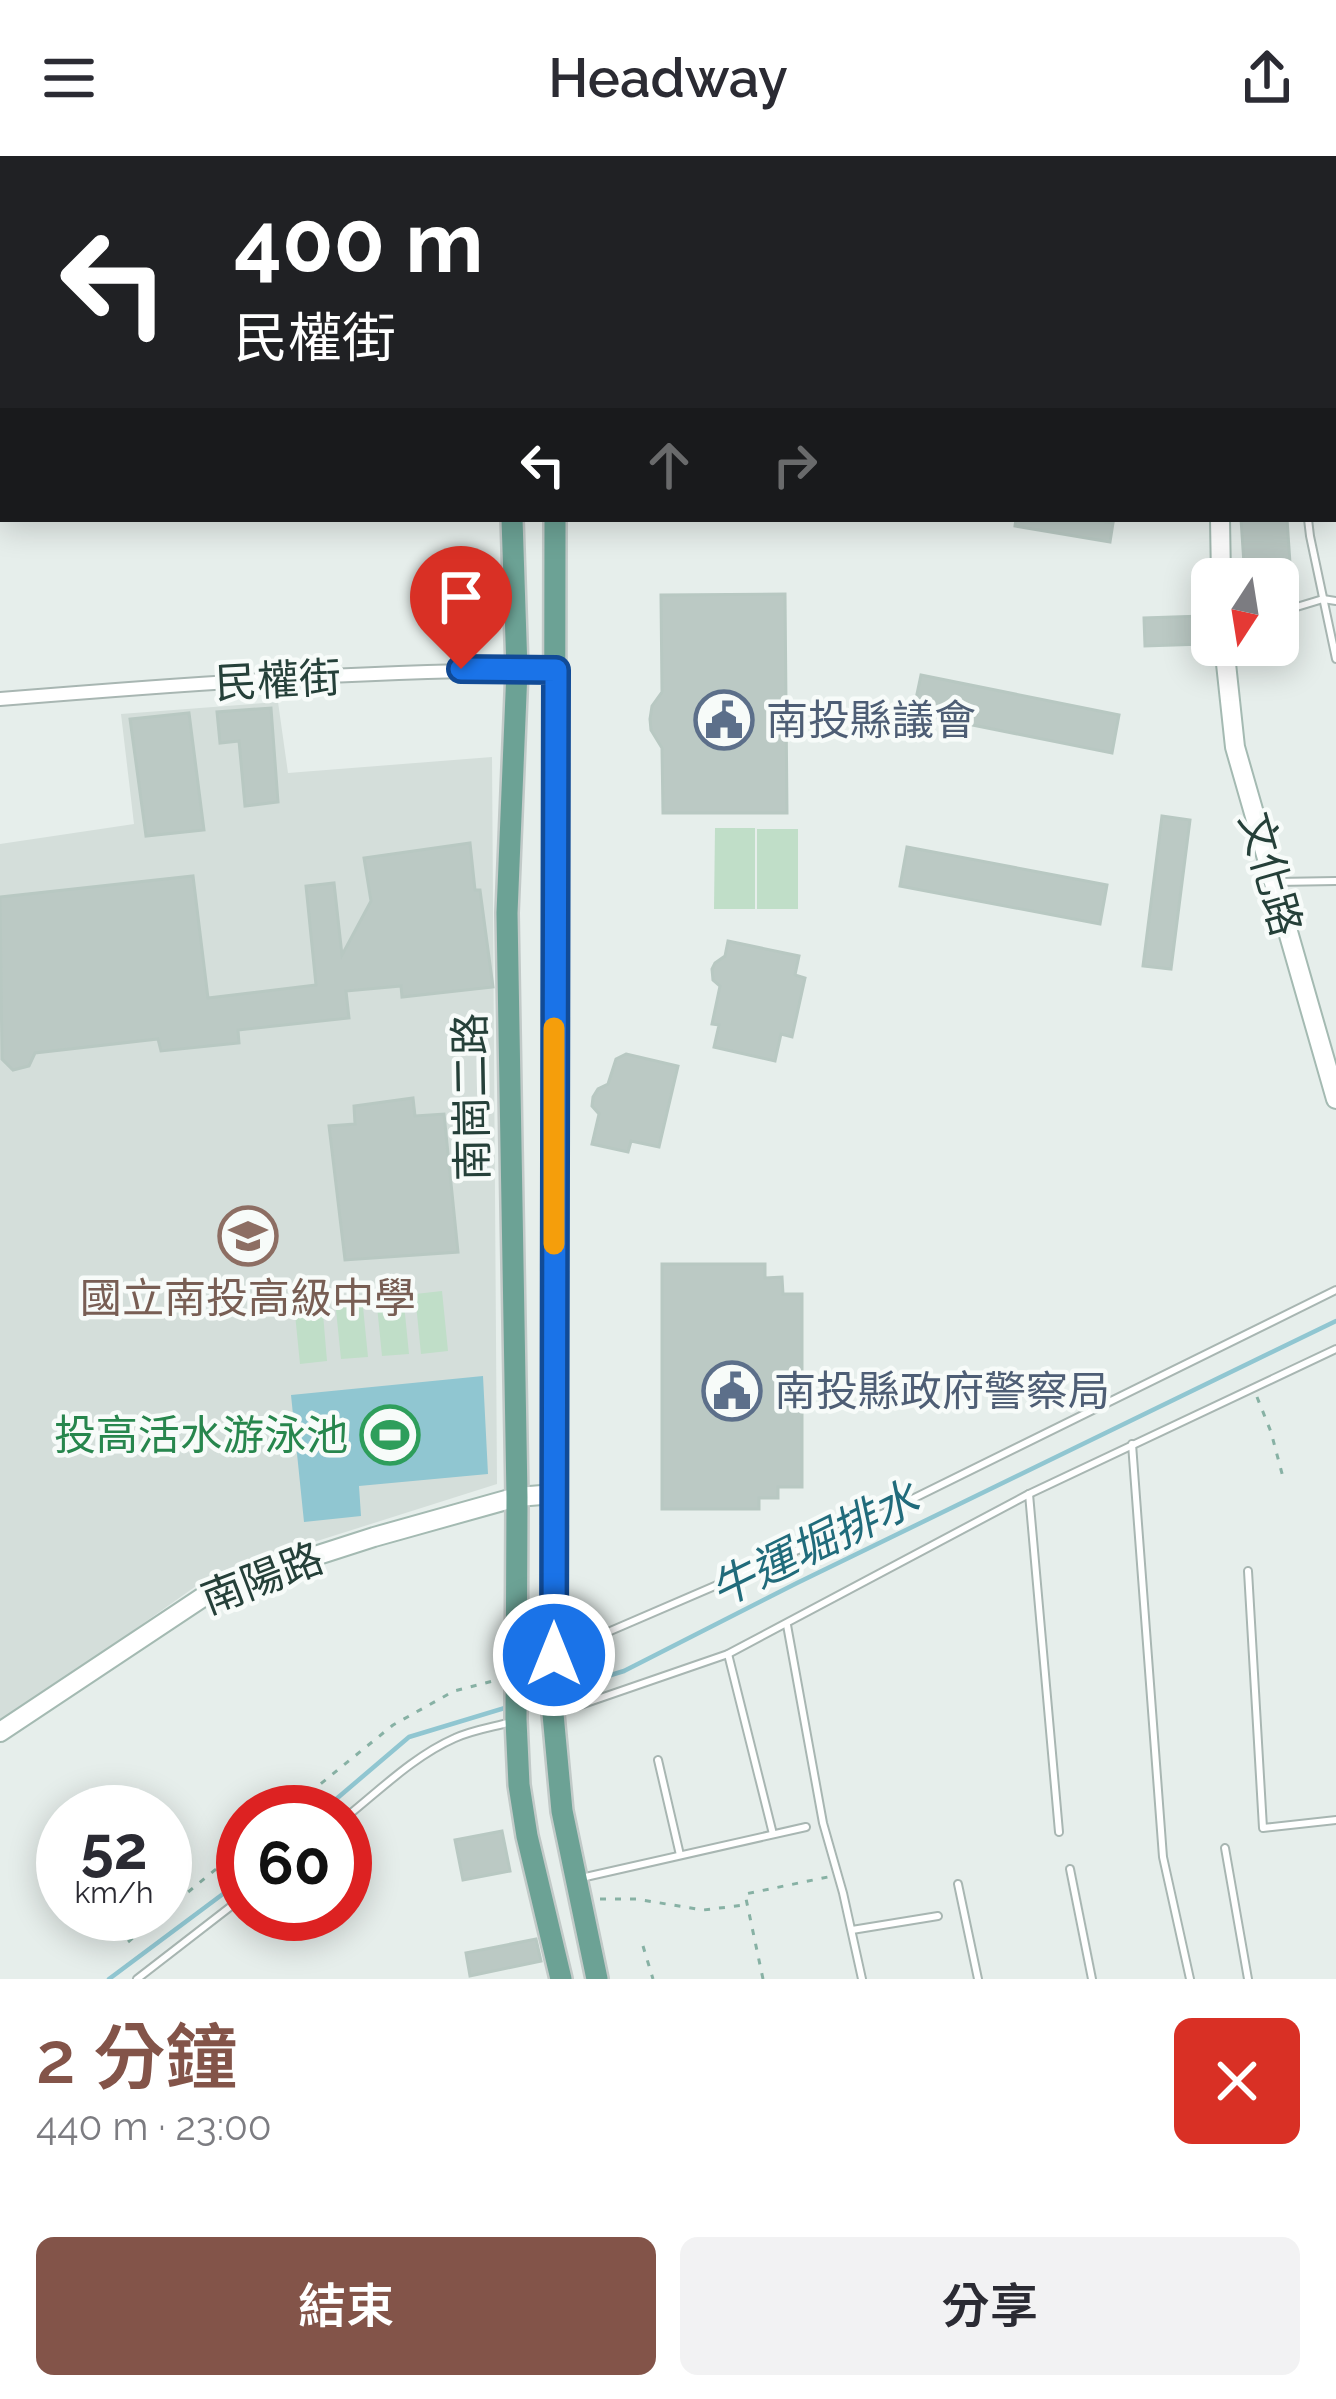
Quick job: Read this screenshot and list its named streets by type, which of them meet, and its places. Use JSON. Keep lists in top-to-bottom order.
{
  "streets": {
    "main road": ["南崗二路"],
    "street": ["民權街", "文化路", "南陽路"]
  },
  "crossings": [
    ["民權街", "南崗二路"],
    ["南崗二路", "南陽路"]
  ],
  "water": ["牛運堀排水"],
  "places": {
    "public building": ["南投縣議會", "南投縣政府警察局"],
    "school or university": ["國立南投高級中學"],
    "sports": ["投高活水游泳池"]
  },
  "north": "bottom",
  "page": {
    "header": "Headway",
    "turn": ["400 m", "民權街"],
    "speed": "52 km/h",
    "limit": "60",
    "heading": ["2 分鐘", "440 m · 23:00"],
    "buttons": ["結束", "分享"]
  }
}
